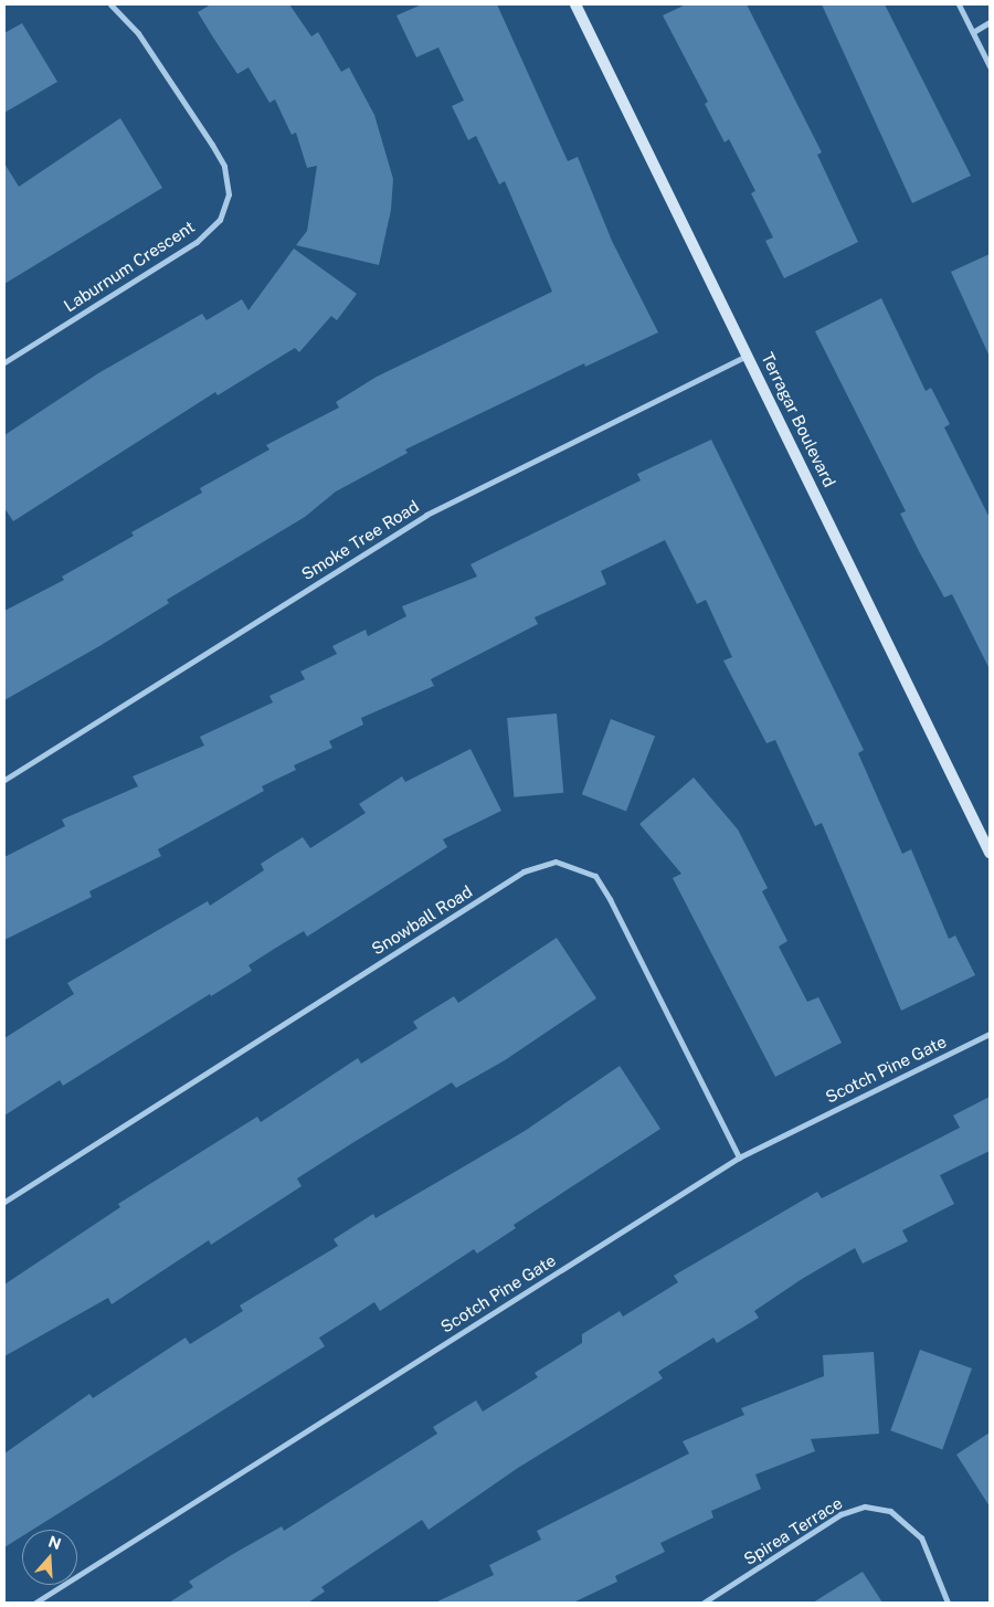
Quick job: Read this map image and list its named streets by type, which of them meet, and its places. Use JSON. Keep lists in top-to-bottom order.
{
  "streets": {
    "street": [
      "Laburnum Crescent",
      "Terragar Boulevard",
      "Smoke Tree Road",
      "Snowball Road",
      "Scotch Pine Gate",
      "Spirea Terrace"
    ]
  },
  "crossings": [
    ["Terragar Boulevard", "Smoke Tree Road"],
    ["Snowball Road", "Scotch Pine Gate"]
  ],
  "north": "top"
}
